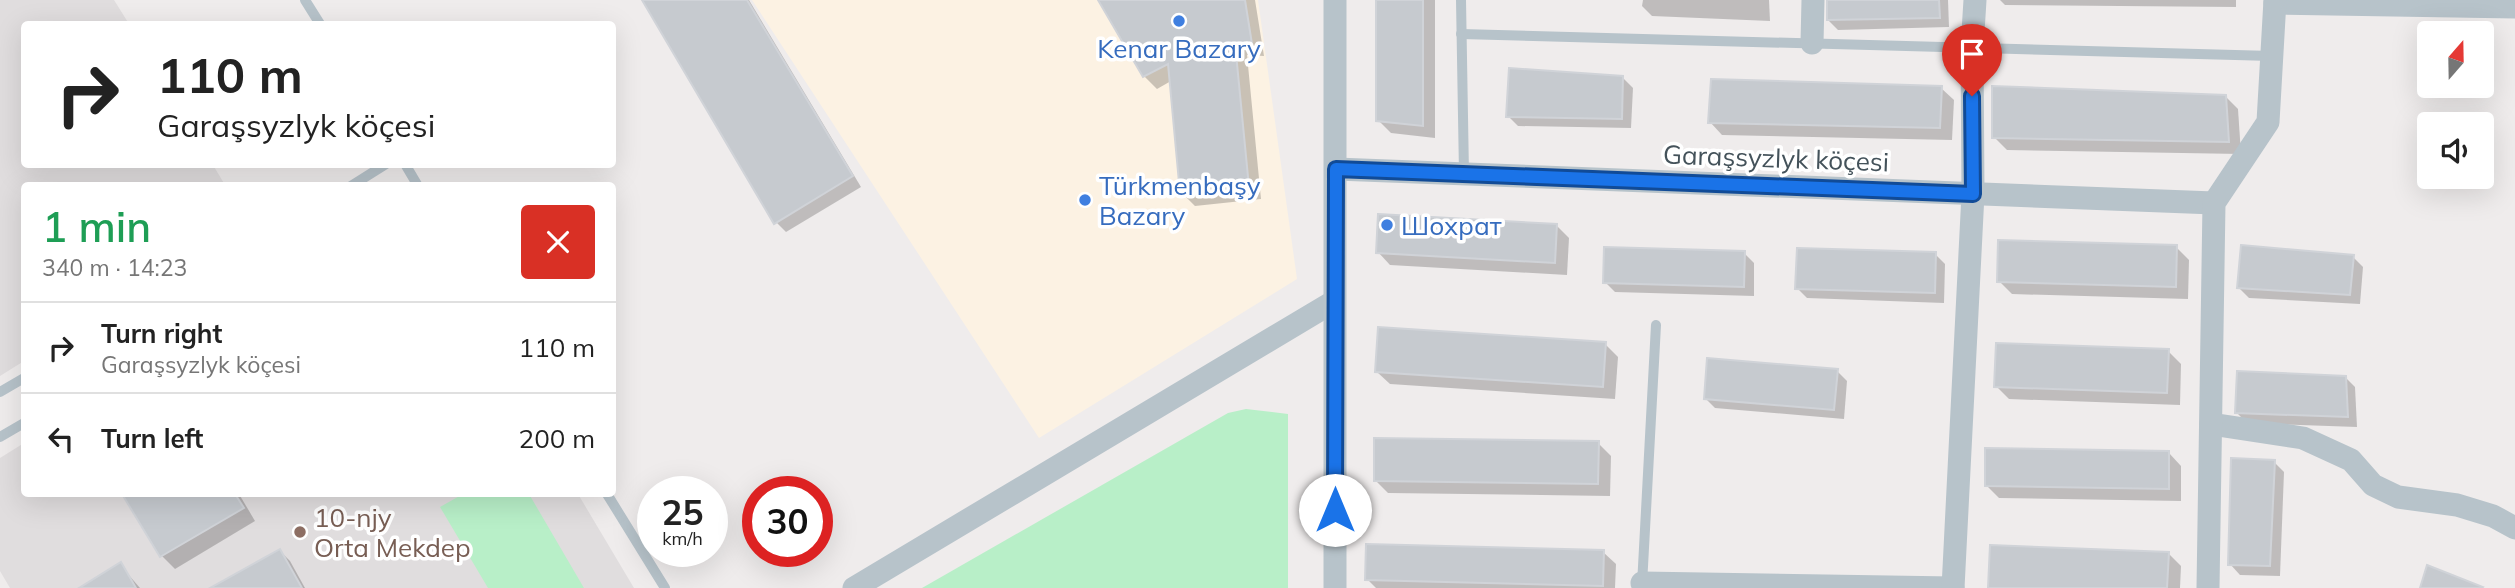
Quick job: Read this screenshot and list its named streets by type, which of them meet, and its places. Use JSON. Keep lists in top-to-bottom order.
{
  "streets": {
    "street": ["Garaşsyzlyk köçesi"]
  },
  "places": [
    "Kenar Bazary",
    "Türkmenbaşy Bazary",
    "Шохрат",
    "10-njy Orta Mekdep"
  ],
  "north": "top",
  "page": {
    "turn": ["110 m", "Garaşsyzlyk köçesi"],
    "heading": ["1 min", "340 m · 14:23"],
    "list": [
      {
        "name": "Turn right",
        "note": "Garaşsyzlyk köçesi",
        "value": "110 m"
      },
      {
        "name": "Turn left",
        "value": "200 m"
      }
    ],
    "speed": "25 km/h",
    "limit": "30"
  }
}
